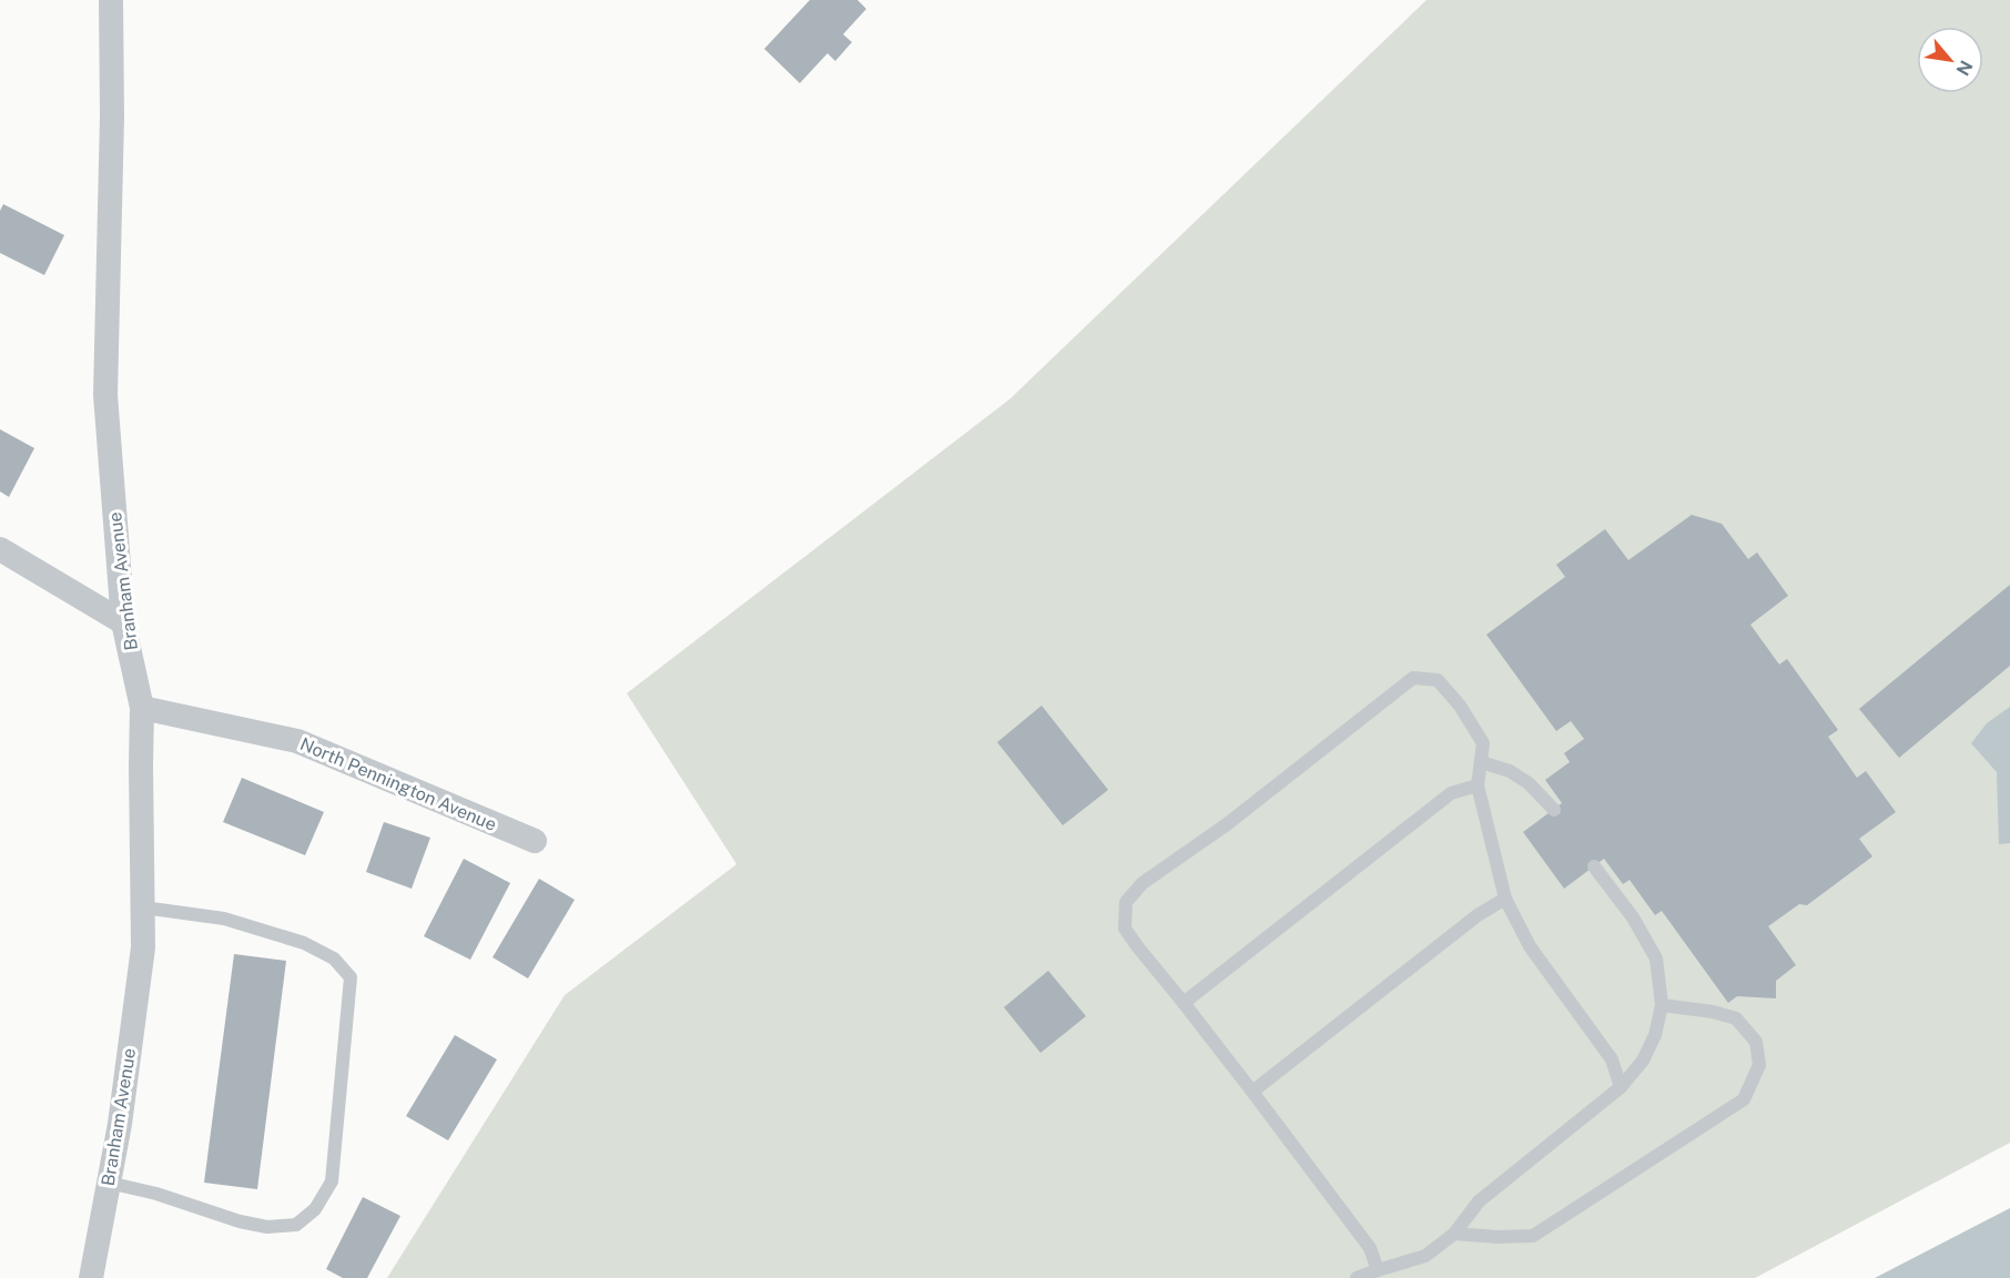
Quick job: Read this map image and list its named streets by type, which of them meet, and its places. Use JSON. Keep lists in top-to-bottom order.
{
  "streets": {
    "street": ["Branham Avenue", "North Pennington Avenue"]
  },
  "crossings": [
    ["Branham Avenue", "North Pennington Avenue"]
  ],
  "north": "bottom right"
}
